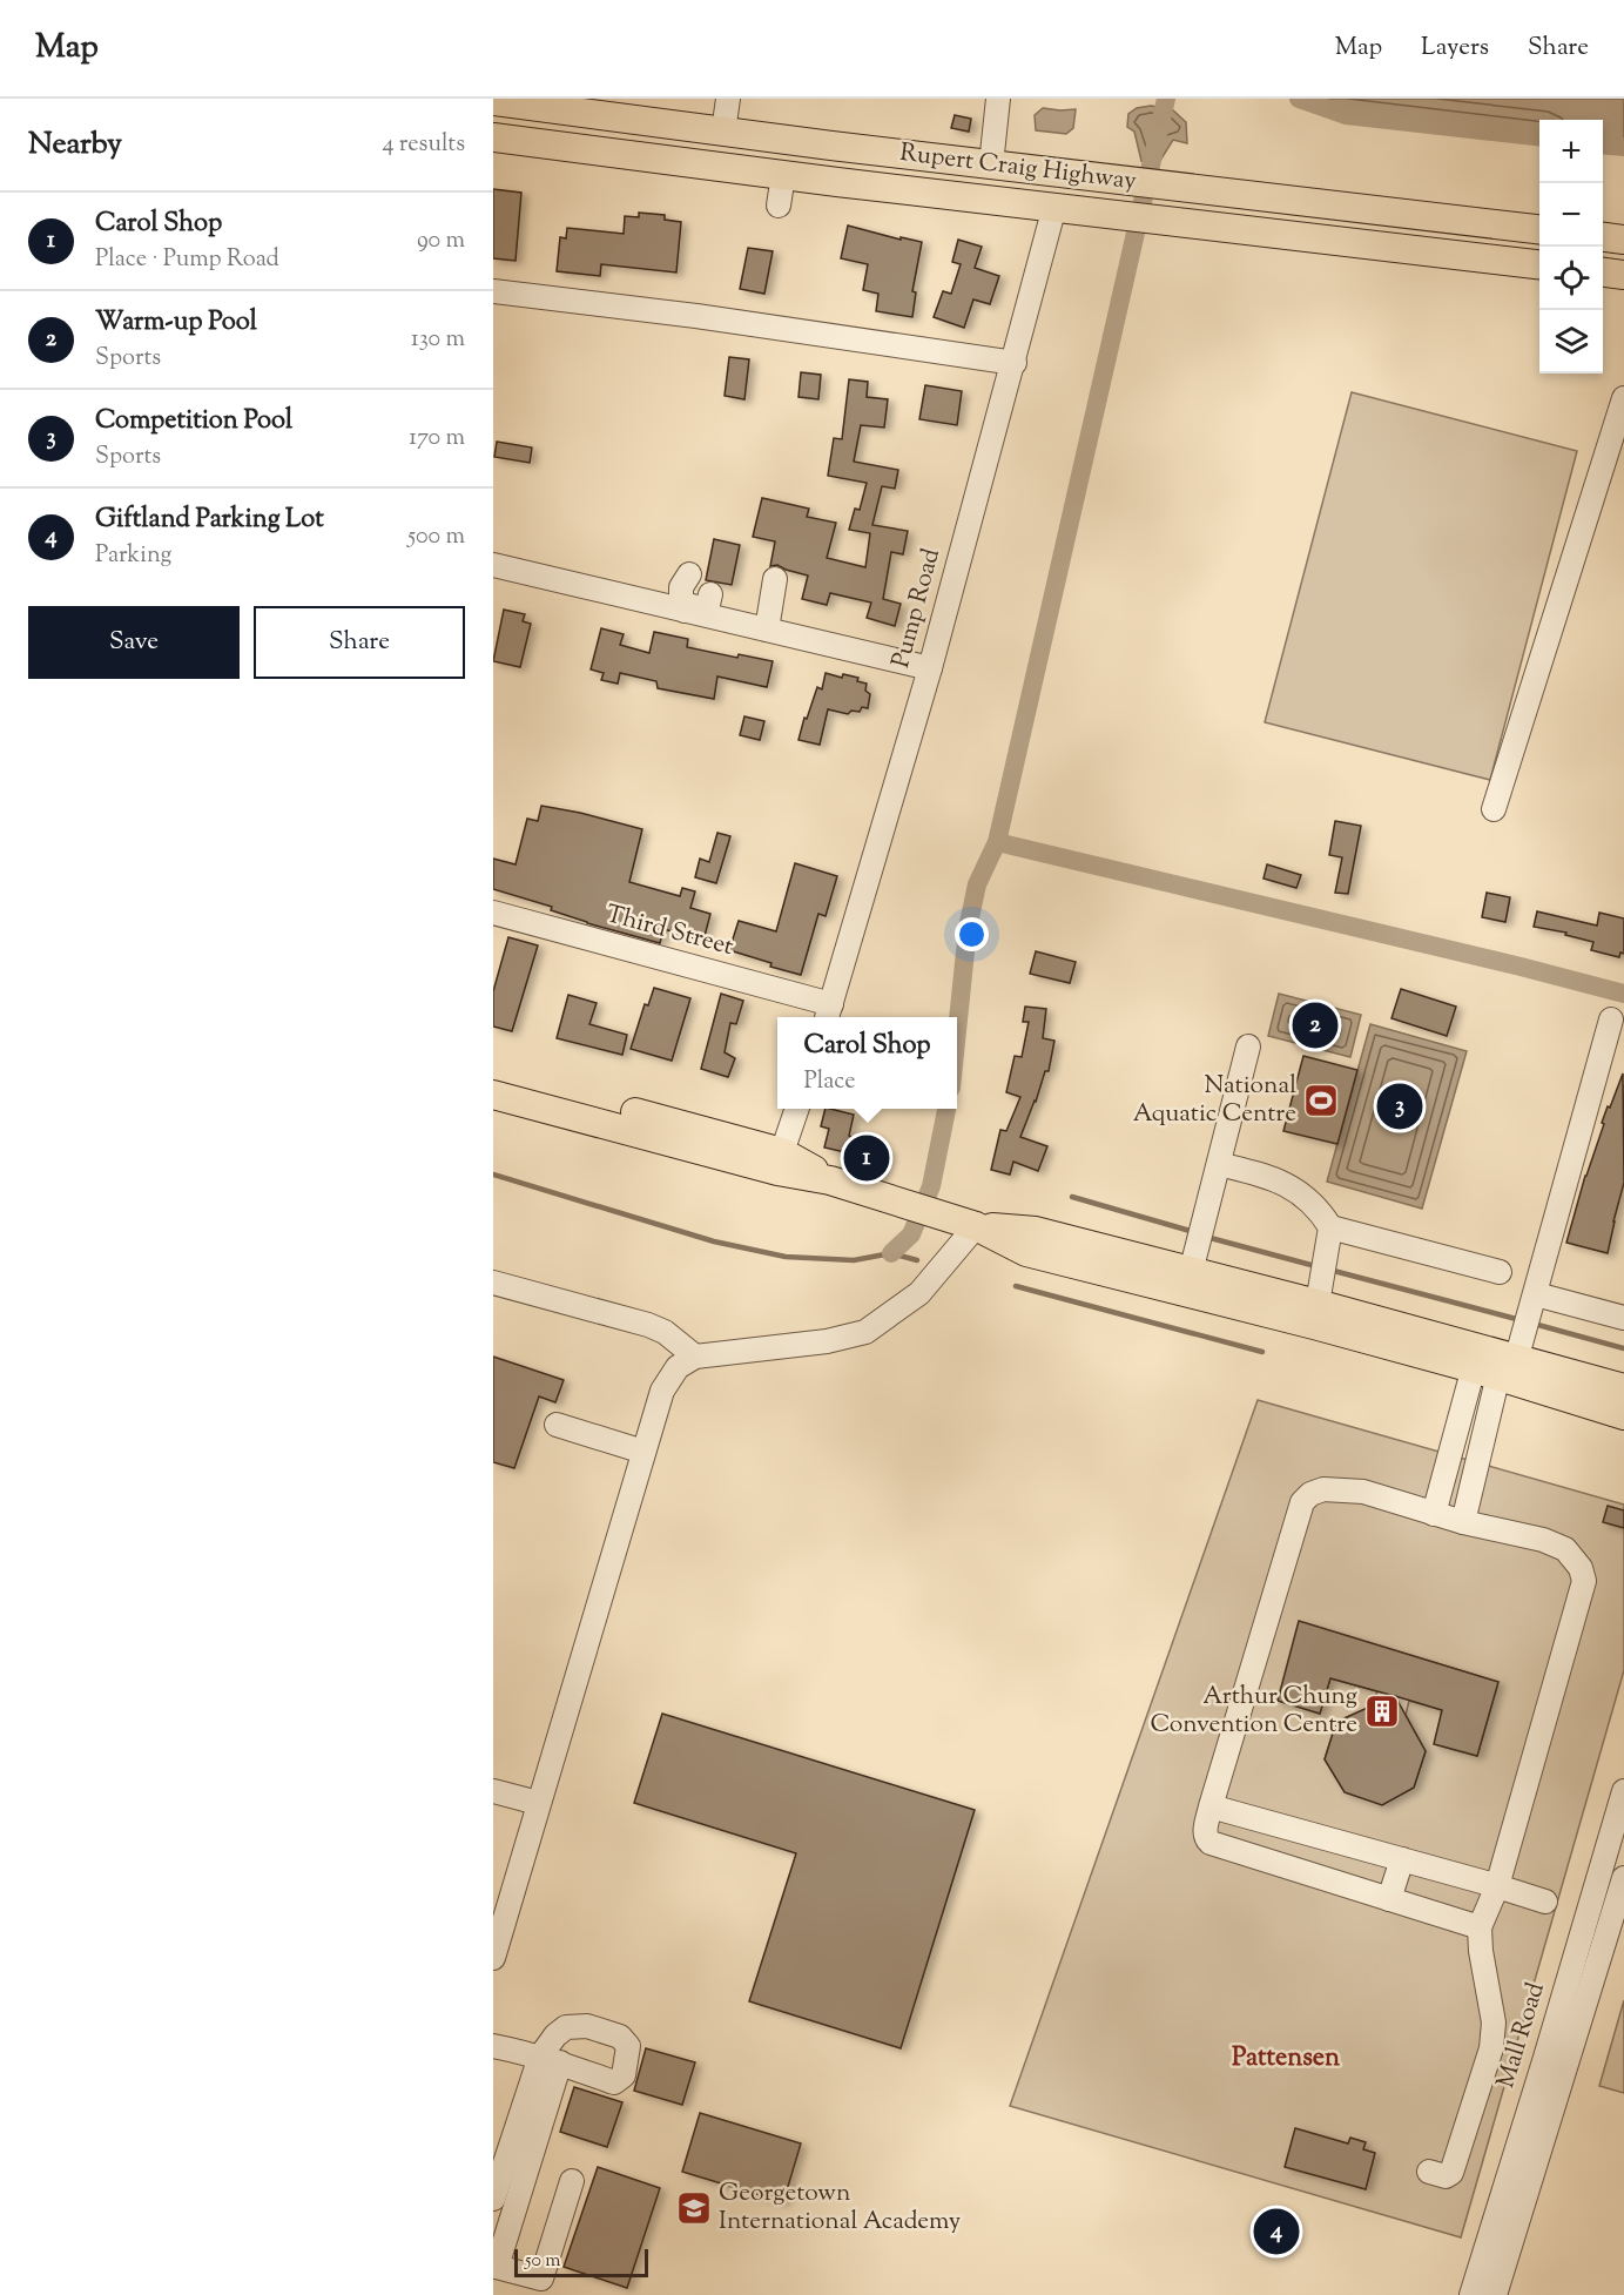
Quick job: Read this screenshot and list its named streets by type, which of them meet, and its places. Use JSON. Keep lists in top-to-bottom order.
{
  "streets": {
    "main road": ["Rupert Craig Highway"],
    "street": ["Pump Road", "Third Street", "Mall Road"]
  },
  "crossings": [
    ["Rupert Craig Highway", "Pump Road"],
    ["Pump Road", "Third Street"]
  ],
  "districts": ["Pattensen"],
  "places": {
    "sports": ["National Aquatic Centre"],
    "building": ["Arthur Chung Convention Centre"],
    "school or university": ["Georgetown International Academy"]
  },
  "scale_bar": "50 m",
  "page": {
    "header": "Map",
    "nav": ["Map", "Layers", "Share"],
    "heading": ["Nearby", "4 results"],
    "map_buttons": ["+", "−"],
    "list": [
      {
        "mark": "1",
        "name": "Carol Shop",
        "note": "Place · Pump Road",
        "value": "90 m"
      },
      {
        "mark": "2",
        "name": "Warm-up Pool",
        "note": "Sports",
        "value": "130 m"
      },
      {
        "mark": "3",
        "name": "Competition Pool",
        "note": "Sports",
        "value": "170 m"
      },
      {
        "mark": "4",
        "name": "Giftland Parking Lot",
        "note": "Parking",
        "value": "500 m"
      }
    ],
    "buttons": ["Save", "Share"],
    "pins": [
      "2",
      "3",
      "1",
      "4"
    ],
    "popup": ["Carol Shop", "Place"],
    "scale": "50 m"
  }
}
